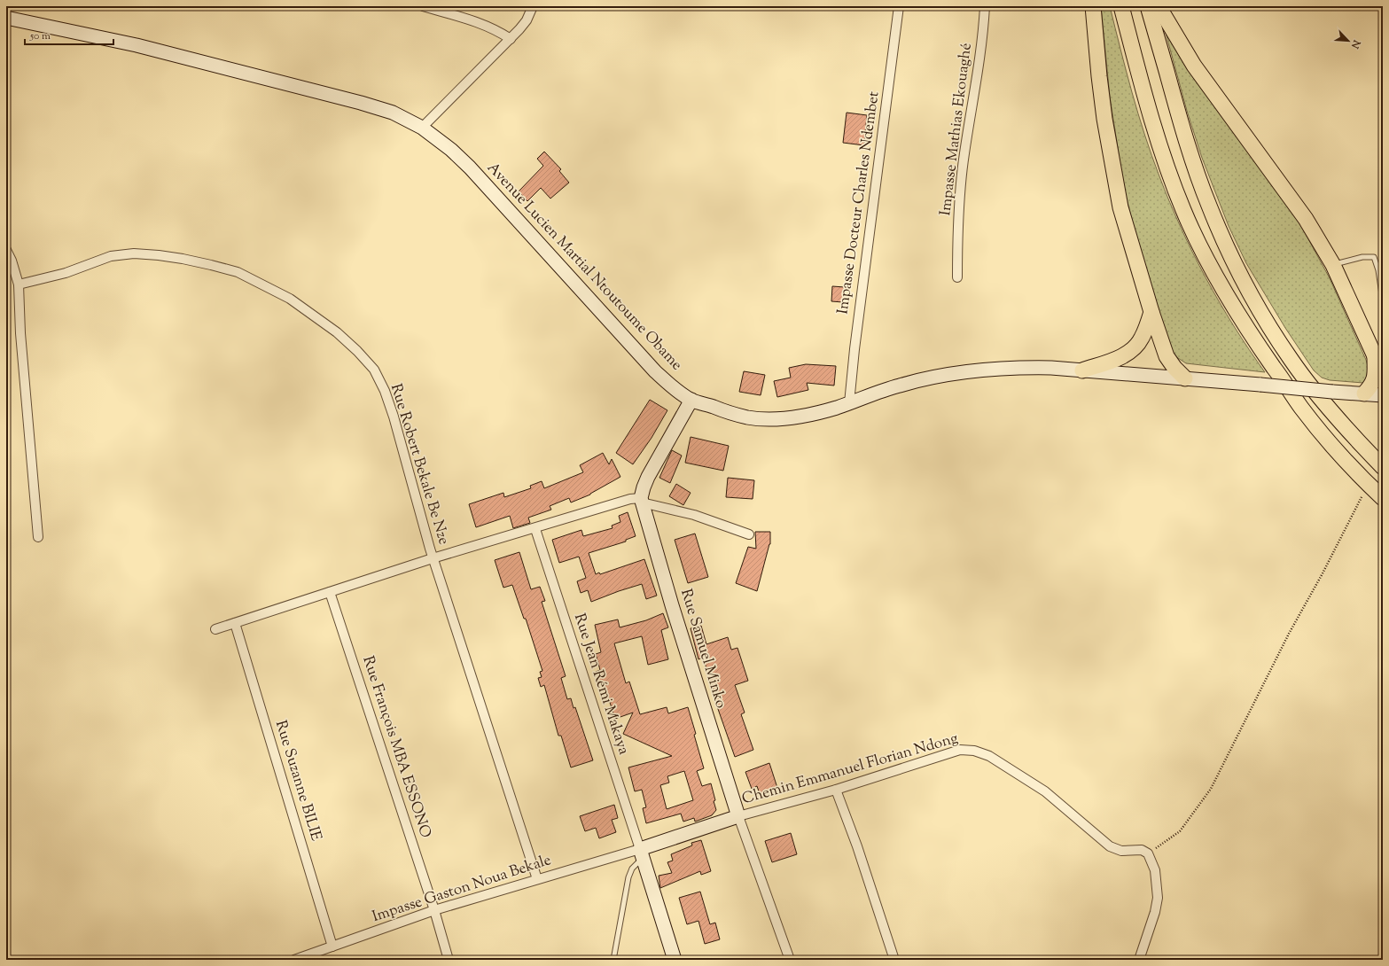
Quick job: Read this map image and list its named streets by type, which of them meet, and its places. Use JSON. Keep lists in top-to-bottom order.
{
  "streets": {
    "main road": ["Avenue Lucien Martial Ntoutoume Obame", "Rue Samuel Minko"],
    "street": [
      "Impasse Mathias Ekouaghé",
      "Impasse Docteur Charles Ndembet",
      "Rue Robert Bekale Be Nze",
      "Rue Jean Rémi Makaya",
      "Rue François MBA ESSONO",
      "Chemin Emmanuel Florian Ndong",
      "Rue Suzanne BILIE",
      "Impasse Gaston Noua Bekale"
    ]
  },
  "crossings": [
    ["Impasse Docteur Charles Ndembet", "Avenue Lucien Martial Ntoutoume Obame"],
    ["Rue Robert Bekale Be Nze", "Impasse Gaston Noua Bekale"],
    ["Rue Samuel Minko", "Chemin Emmanuel Florian Ndong"],
    ["Rue Jean Rémi Makaya", "Impasse Gaston Noua Bekale"],
    ["Rue François MBA ESSONO", "Impasse Gaston Noua Bekale"],
    ["Rue Suzanne BILIE", "Impasse Gaston Noua Bekale"]
  ],
  "scale_bar": "50 m",
  "north": "bottom right"
}
